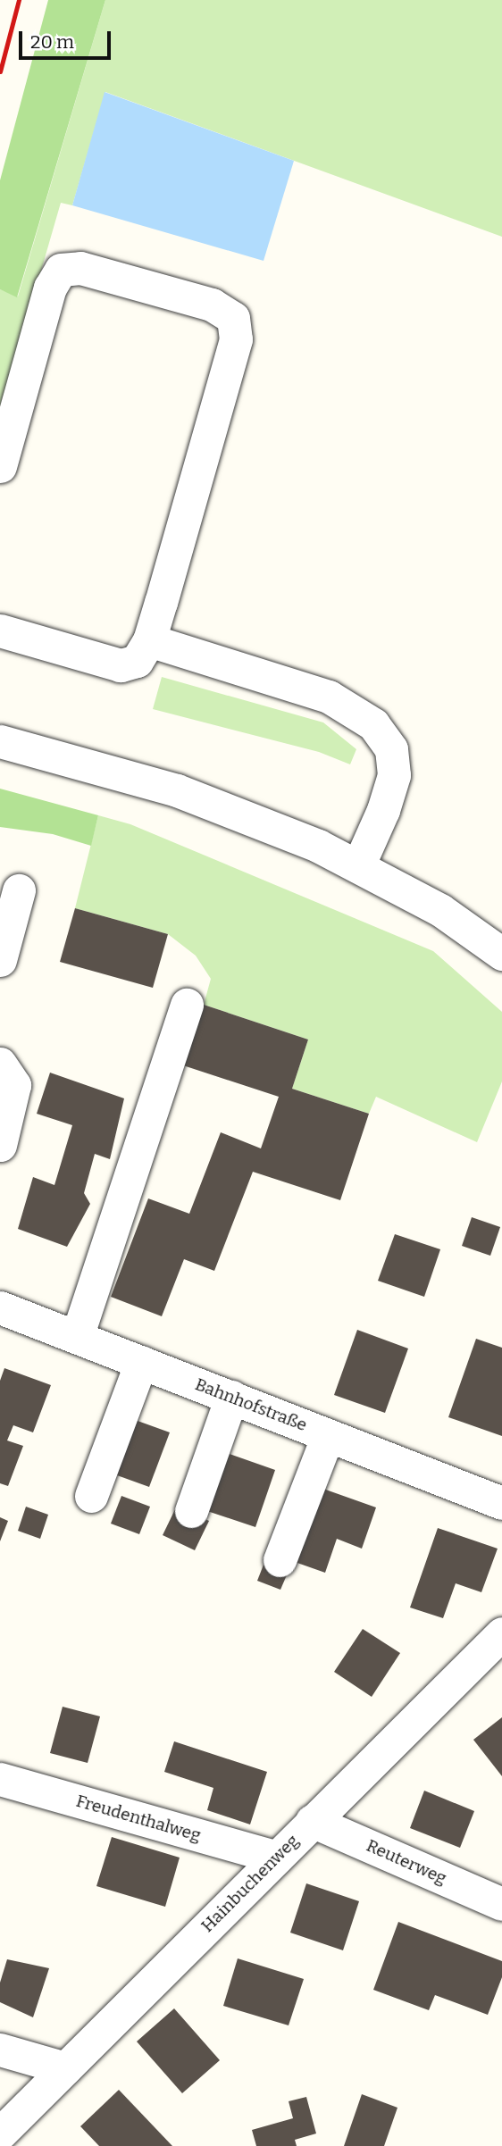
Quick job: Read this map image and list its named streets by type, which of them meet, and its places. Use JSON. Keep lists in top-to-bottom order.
{
  "streets": {
    "street": [
      "Bahnhofstraße",
      "Freudenthalweg",
      "Reuterweg",
      "Hainbuchenweg"
    ]
  },
  "crossings": [
    ["Freudenthalweg", "Hainbuchenweg"],
    ["Reuterweg", "Hainbuchenweg"]
  ],
  "scale_bar": "20 m"
}
